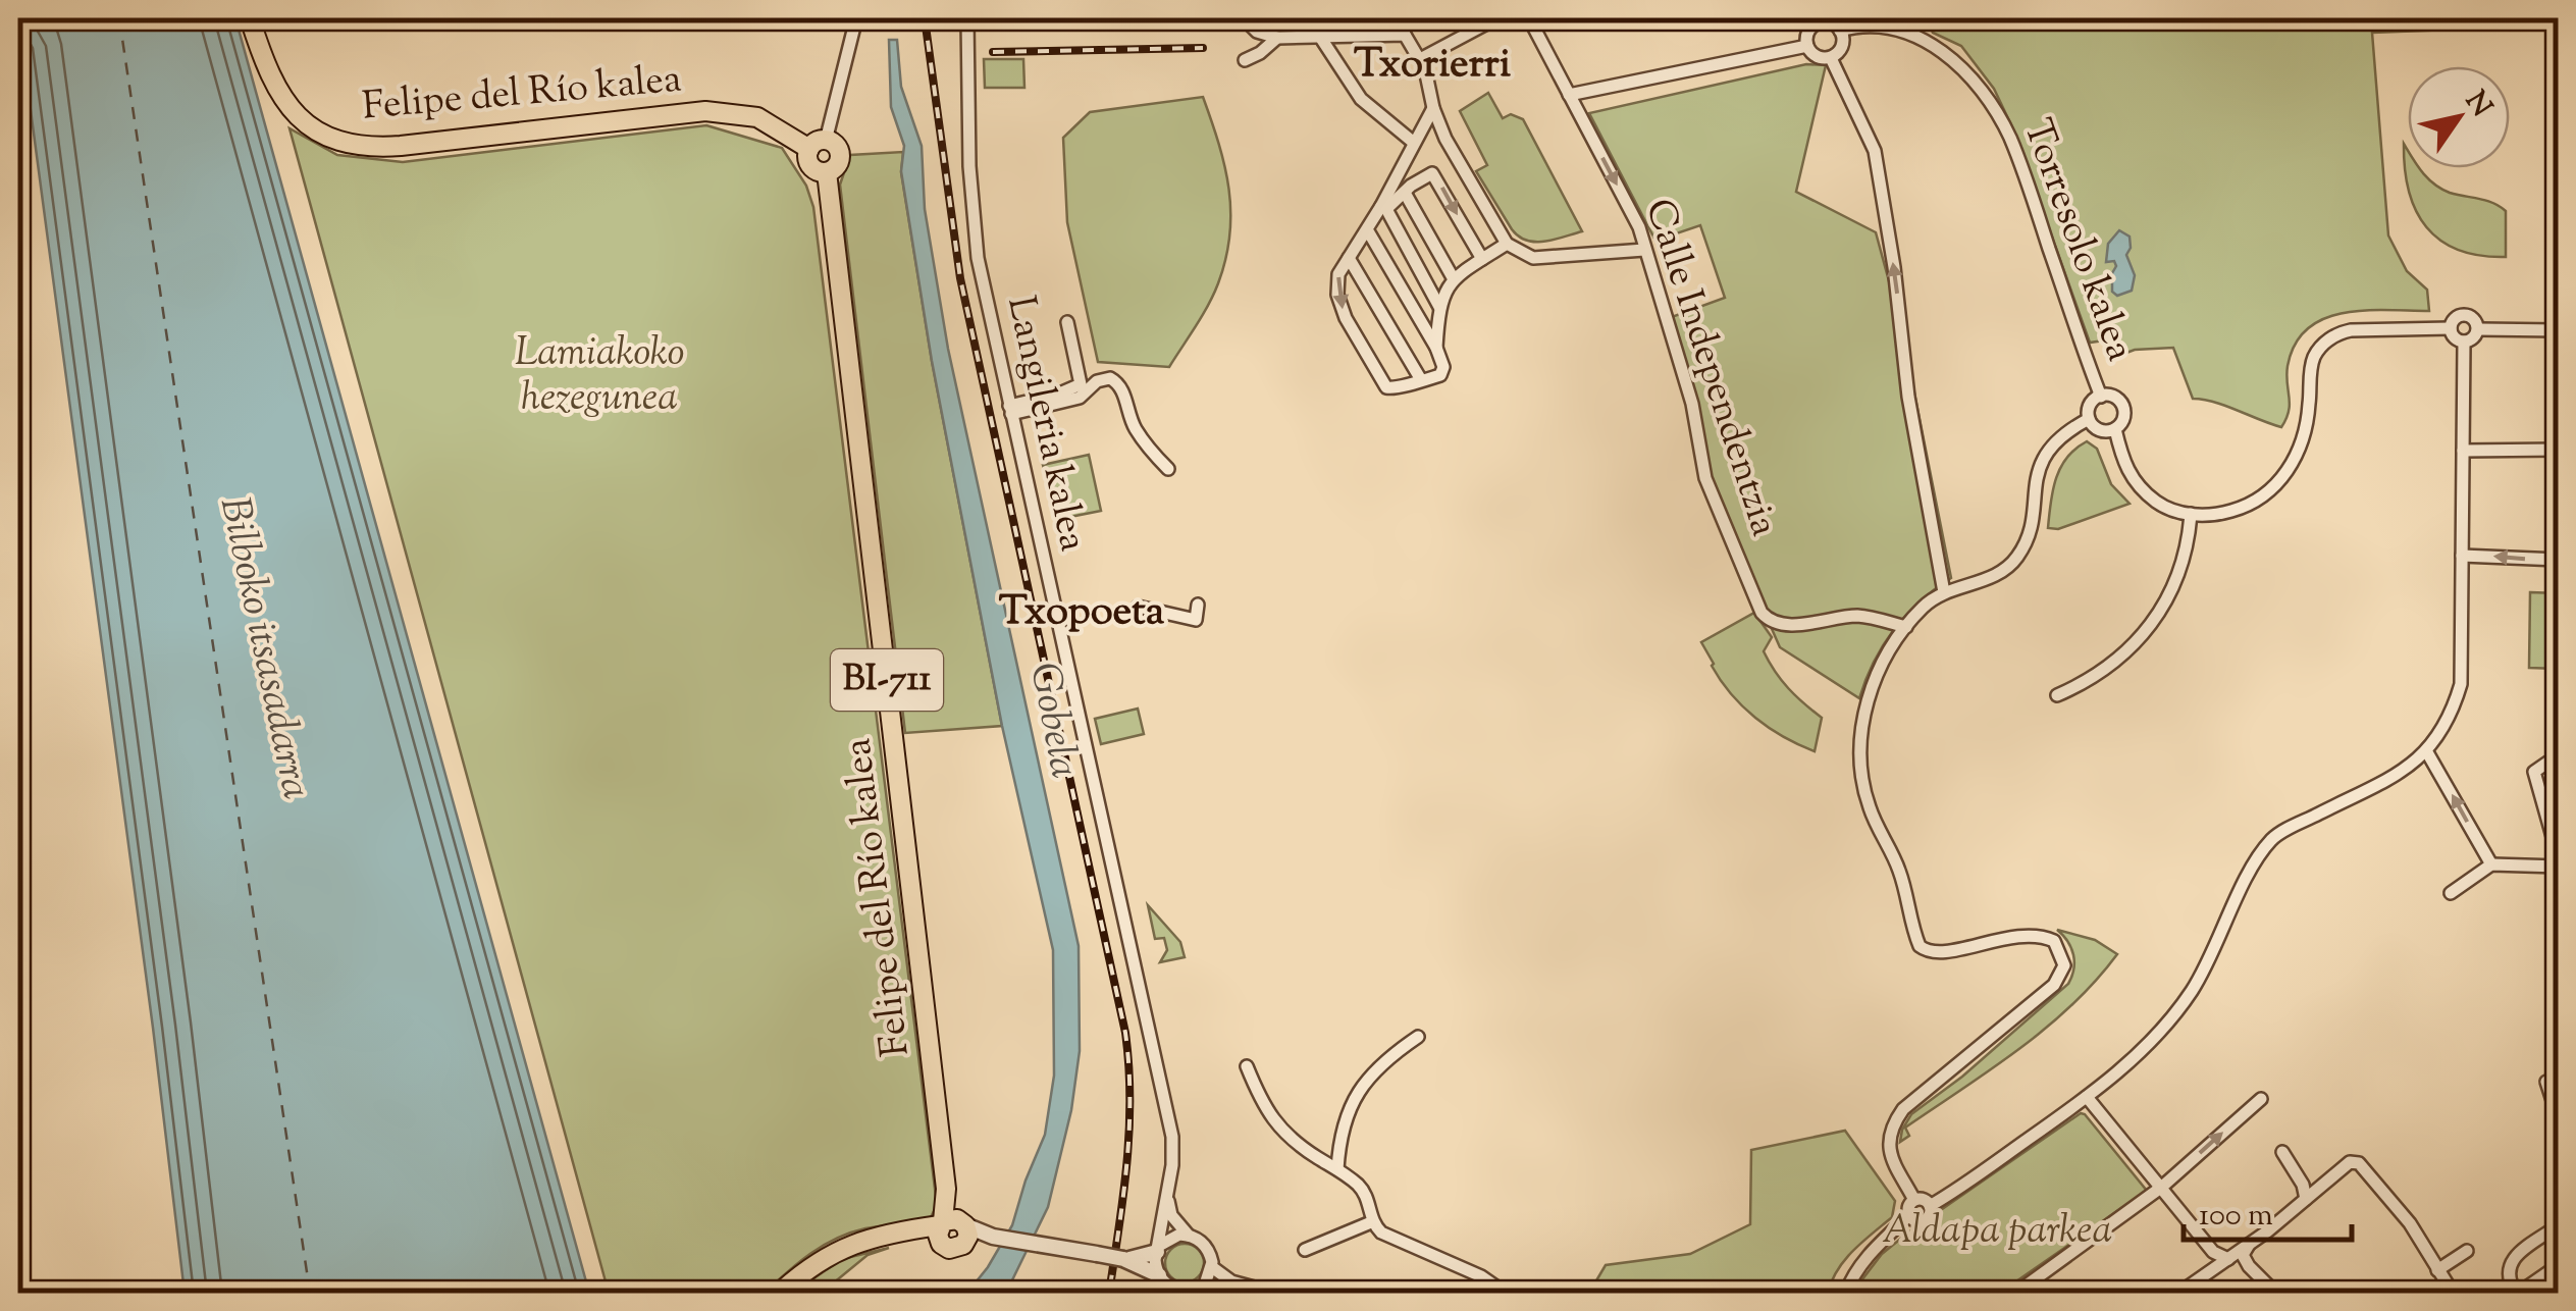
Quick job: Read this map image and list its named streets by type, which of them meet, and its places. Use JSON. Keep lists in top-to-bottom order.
{
  "streets": {
    "main road": ["Felipe del Río kalea", "BI-711"],
    "street": ["Torresolo kalea", "Calle Independentzia", "Langileria kalea"]
  },
  "districts": ["Txorierri", "Txopoeta"],
  "water": ["Bilboko itsasadarra", "Gobela"],
  "parks": ["Lamiakoko hezegunea", "Aldapa parkea"],
  "scale_bar": "100 m",
  "north": "top right"
}
